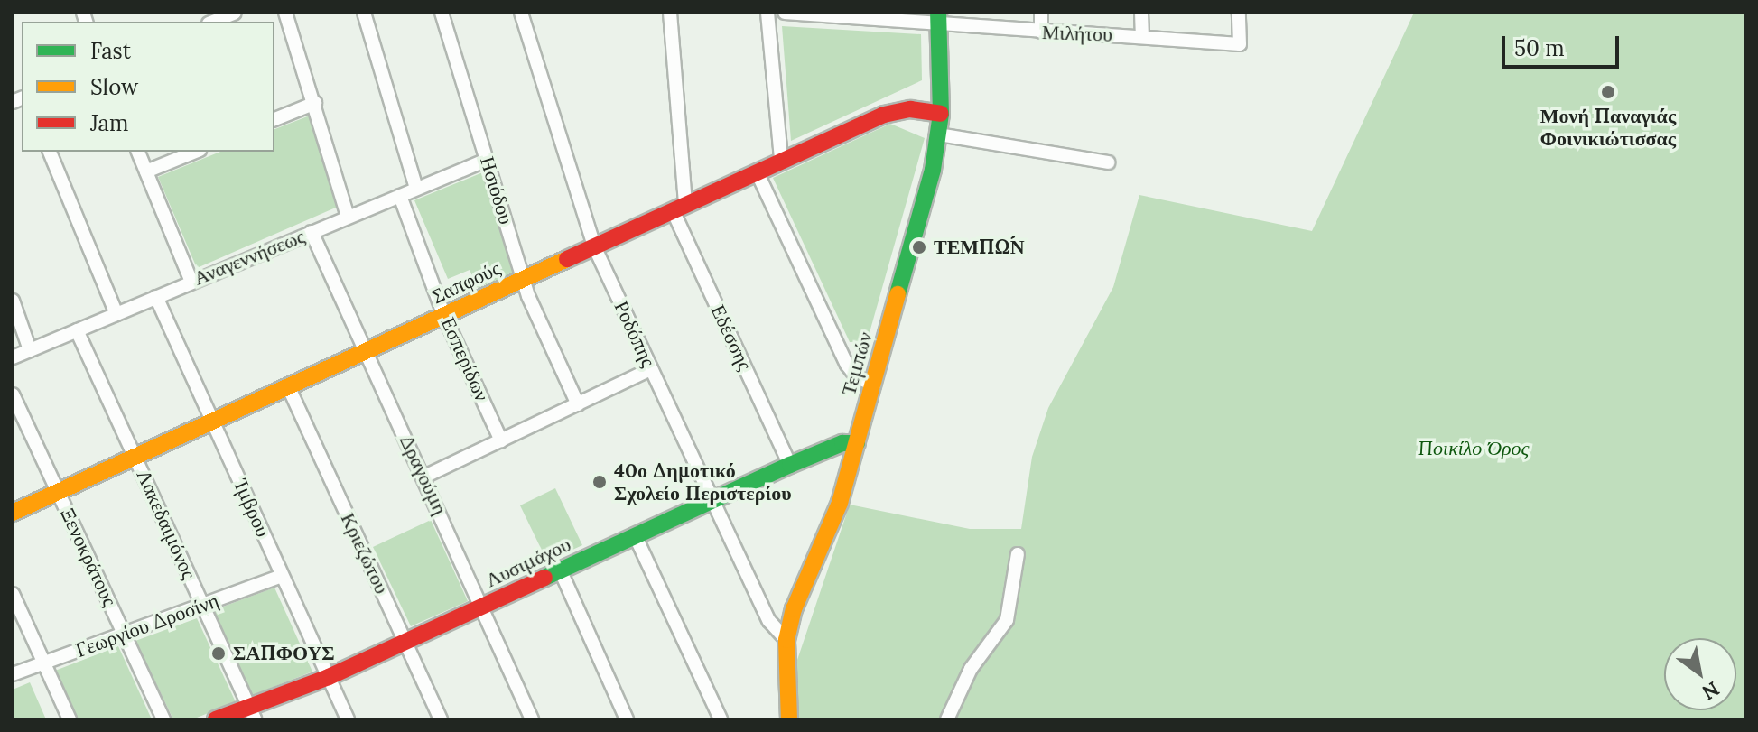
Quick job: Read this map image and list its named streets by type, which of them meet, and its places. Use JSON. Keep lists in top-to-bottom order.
{
  "streets": {
    "street": [
      "Μιλήτου",
      "Ησιόδου",
      "Αναγεννήσεως",
      "Σαπφούς",
      "Ροδόπης",
      "Εδέσσης",
      "Εσπερίδων",
      "Τεμπών",
      "Δραγούμη",
      "Ίμβρου",
      "Λακεδαιμόνος",
      "Κριεζώτου",
      "Ξενοκράτους",
      "Λυσιμάχου",
      "Γεωργίου Δροσίνη"
    ]
  },
  "crossings": [
    ["Μιλήτου", "Τεμπών"],
    ["Ησιόδου", "Αναγεννήσεως"],
    ["Ησιόδου", "Σαπφούς"],
    ["Αναγεννήσεως", "Εσπερίδων"],
    ["Αναγεννήσεως", "Δραγούμη"],
    ["Αναγεννήσεως", "Ίμβρου"],
    ["Αναγεννήσεως", "Λακεδαιμόνος"],
    ["Σαπφούς", "Ροδόπης"],
    ["Σαπφούς", "Εδέσσης"],
    ["Σαπφούς", "Εσπερίδων"],
    ["Σαπφούς", "Τεμπών"],
    ["Σαπφούς", "Δραγούμη"],
    ["Σαπφούς", "Ίμβρου"],
    ["Σαπφούς", "Λακεδαιμόνος"],
    ["Σαπφούς", "Κριεζώτου"],
    ["Σαπφούς", "Ξενοκράτους"],
    ["Ροδόπης", "Τεμπών"],
    ["Ροδόπης", "Λυσιμάχου"],
    ["Εδέσσης", "Λυσιμάχου"],
    ["Τεμπών", "Λυσιμάχου"],
    ["Δραγούμη", "Λυσιμάχου"],
    ["Ίμβρου", "Λυσιμάχου"],
    ["Ίμβρου", "Γεωργίου Δροσίνη"],
    ["Λακεδαιμόνος", "Λυσιμάχου"],
    ["Λακεδαιμόνος", "Γεωργίου Δροσίνη"],
    ["Κριεζώτου", "Λυσιμάχου"],
    ["Ξενοκράτους", "Γεωργίου Δροσίνη"]
  ],
  "parks": ["Ποικίλο Όρος"],
  "places": [
    "Μονή Παναγιάς Φοινικιώτισσας",
    "ΤΕΜΠΏΝ",
    "40ο Δημοτικό Σχολείο Περιστερίου",
    "ΣΑΠΦΟΥΣ"
  ],
  "legend": ["Fast", "Slow", "Jam"],
  "scale_bar": "50 m",
  "north": "bottom right"
}
